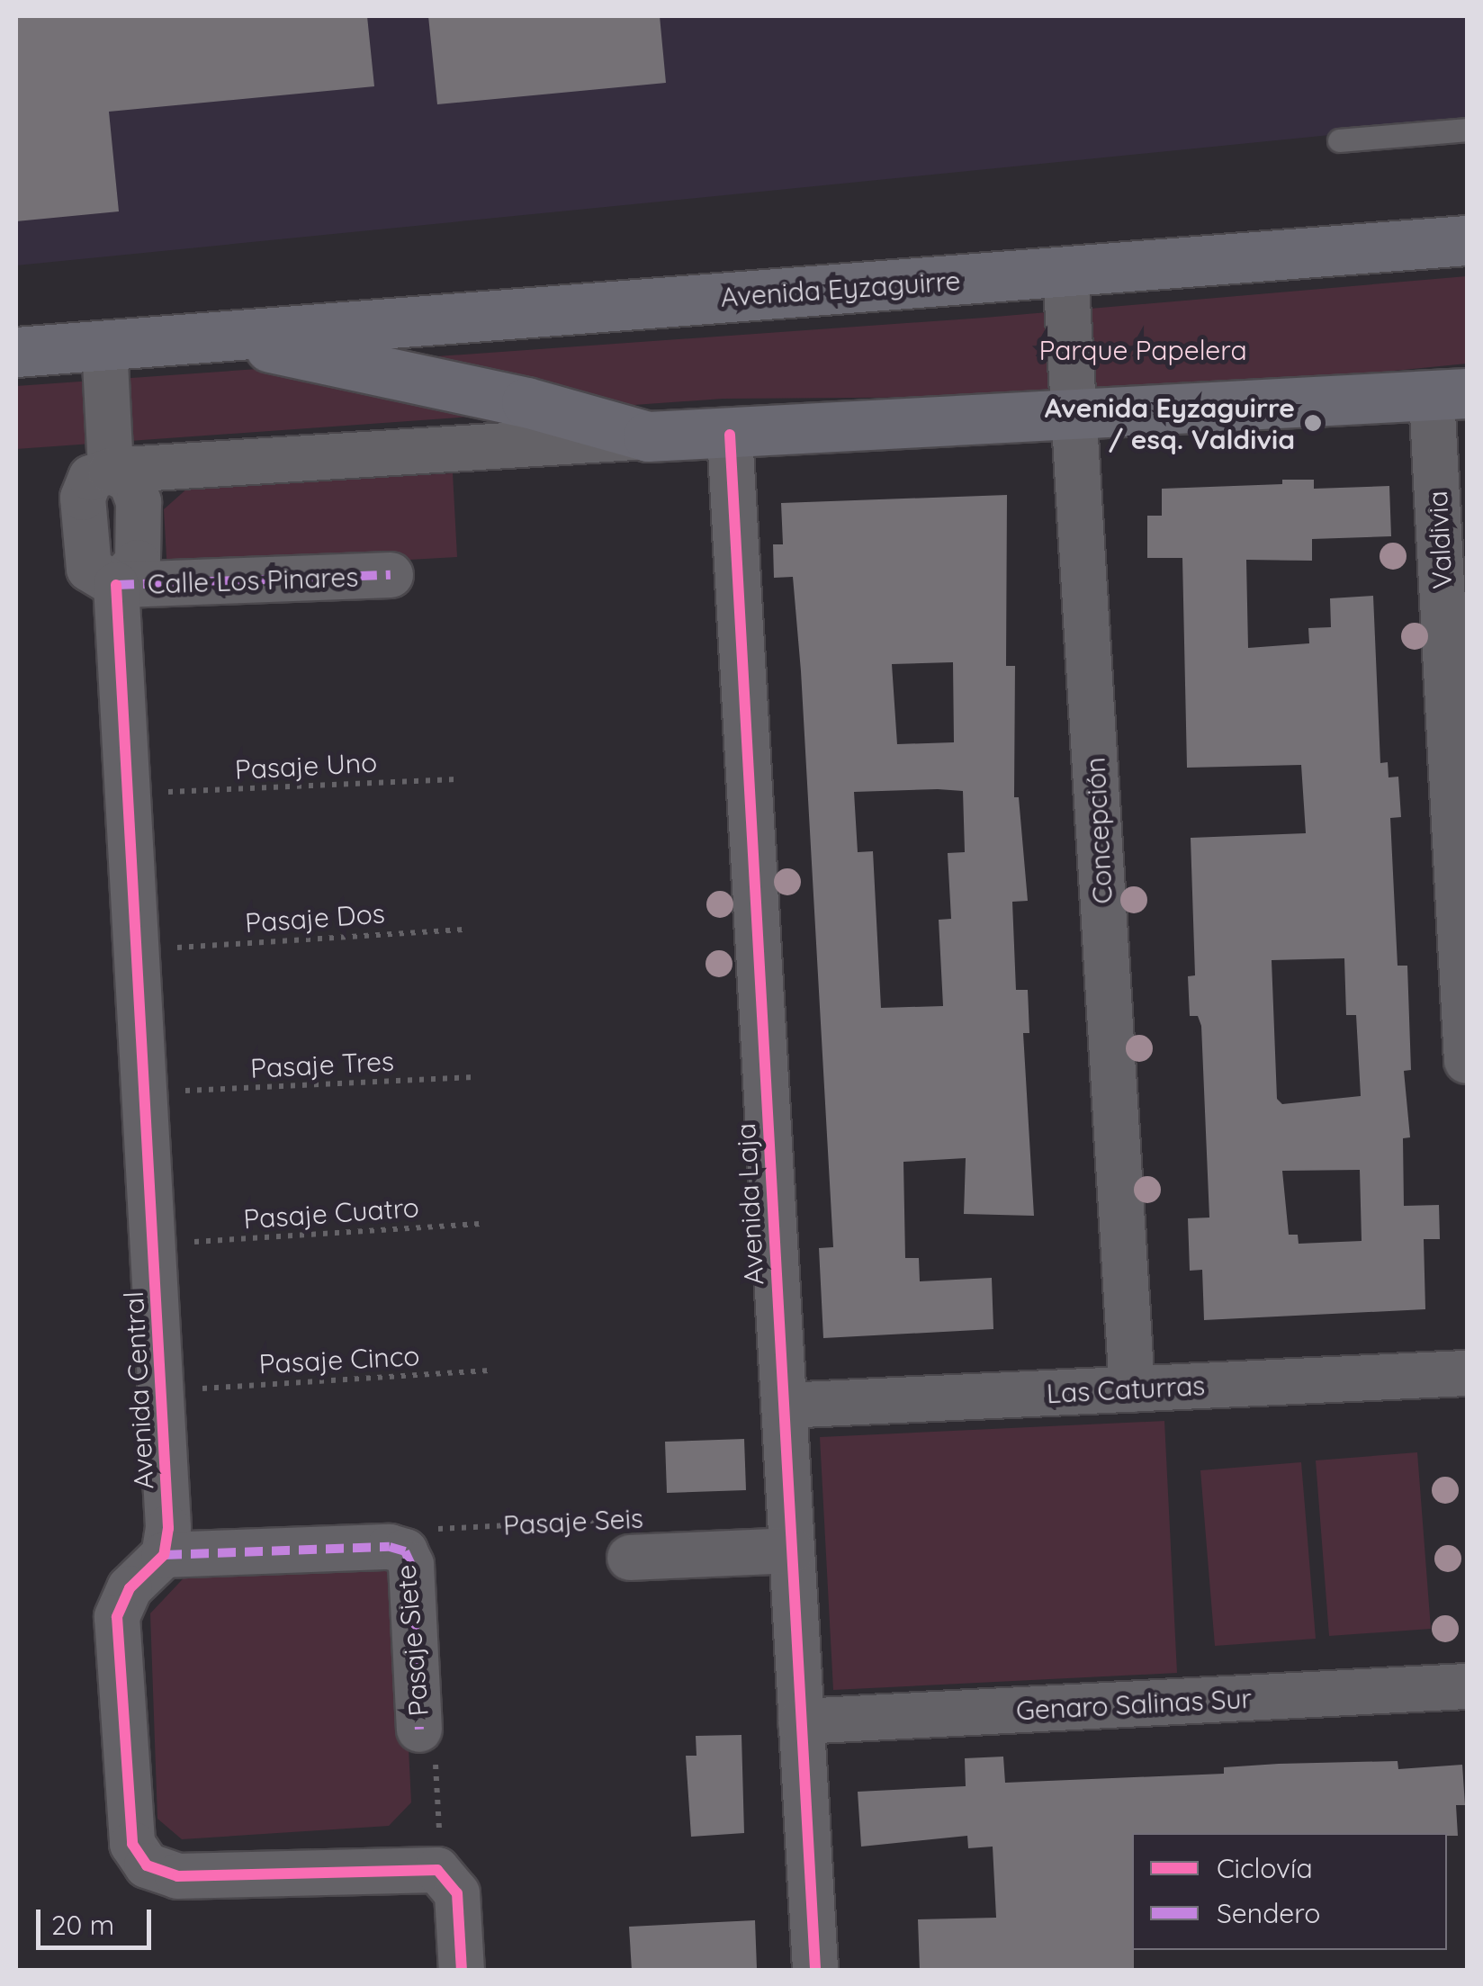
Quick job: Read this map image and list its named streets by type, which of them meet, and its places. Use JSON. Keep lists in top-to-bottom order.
{
  "streets": {
    "main road": ["Avenida Eyzaguirre"],
    "street": [
      "Valdivia",
      "Calle Los Pinares",
      "Concepción",
      "Avenida Laja",
      "Las Caturras",
      "Avenida Central",
      "Pasaje Seis",
      "Pasaje Siete",
      "Genaro Salinas Sur"
    ],
    "path": [
      "Pasaje Uno",
      "Pasaje Dos",
      "Pasaje Tres",
      "Pasaje Cuatro",
      "Pasaje Cinco"
    ]
  },
  "crossings": [
    ["Avenida Eyzaguirre", "Valdivia"],
    ["Avenida Eyzaguirre", "Concepción"],
    ["Avenida Eyzaguirre", "Avenida Laja"],
    ["Calle Los Pinares", "Avenida Central"],
    ["Concepción", "Las Caturras"],
    ["Avenida Laja", "Las Caturras"],
    ["Avenida Laja", "Pasaje Seis"],
    ["Avenida Laja", "Genaro Salinas Sur"],
    ["Pasaje Seis", "Pasaje Siete"]
  ],
  "parks": ["Parque Papelera"],
  "places": ["Avenida Eyzaguirre / esq. Valdivia"],
  "legend": ["Ciclovía", "Sendero"],
  "scale_bar": "20 m"
}
